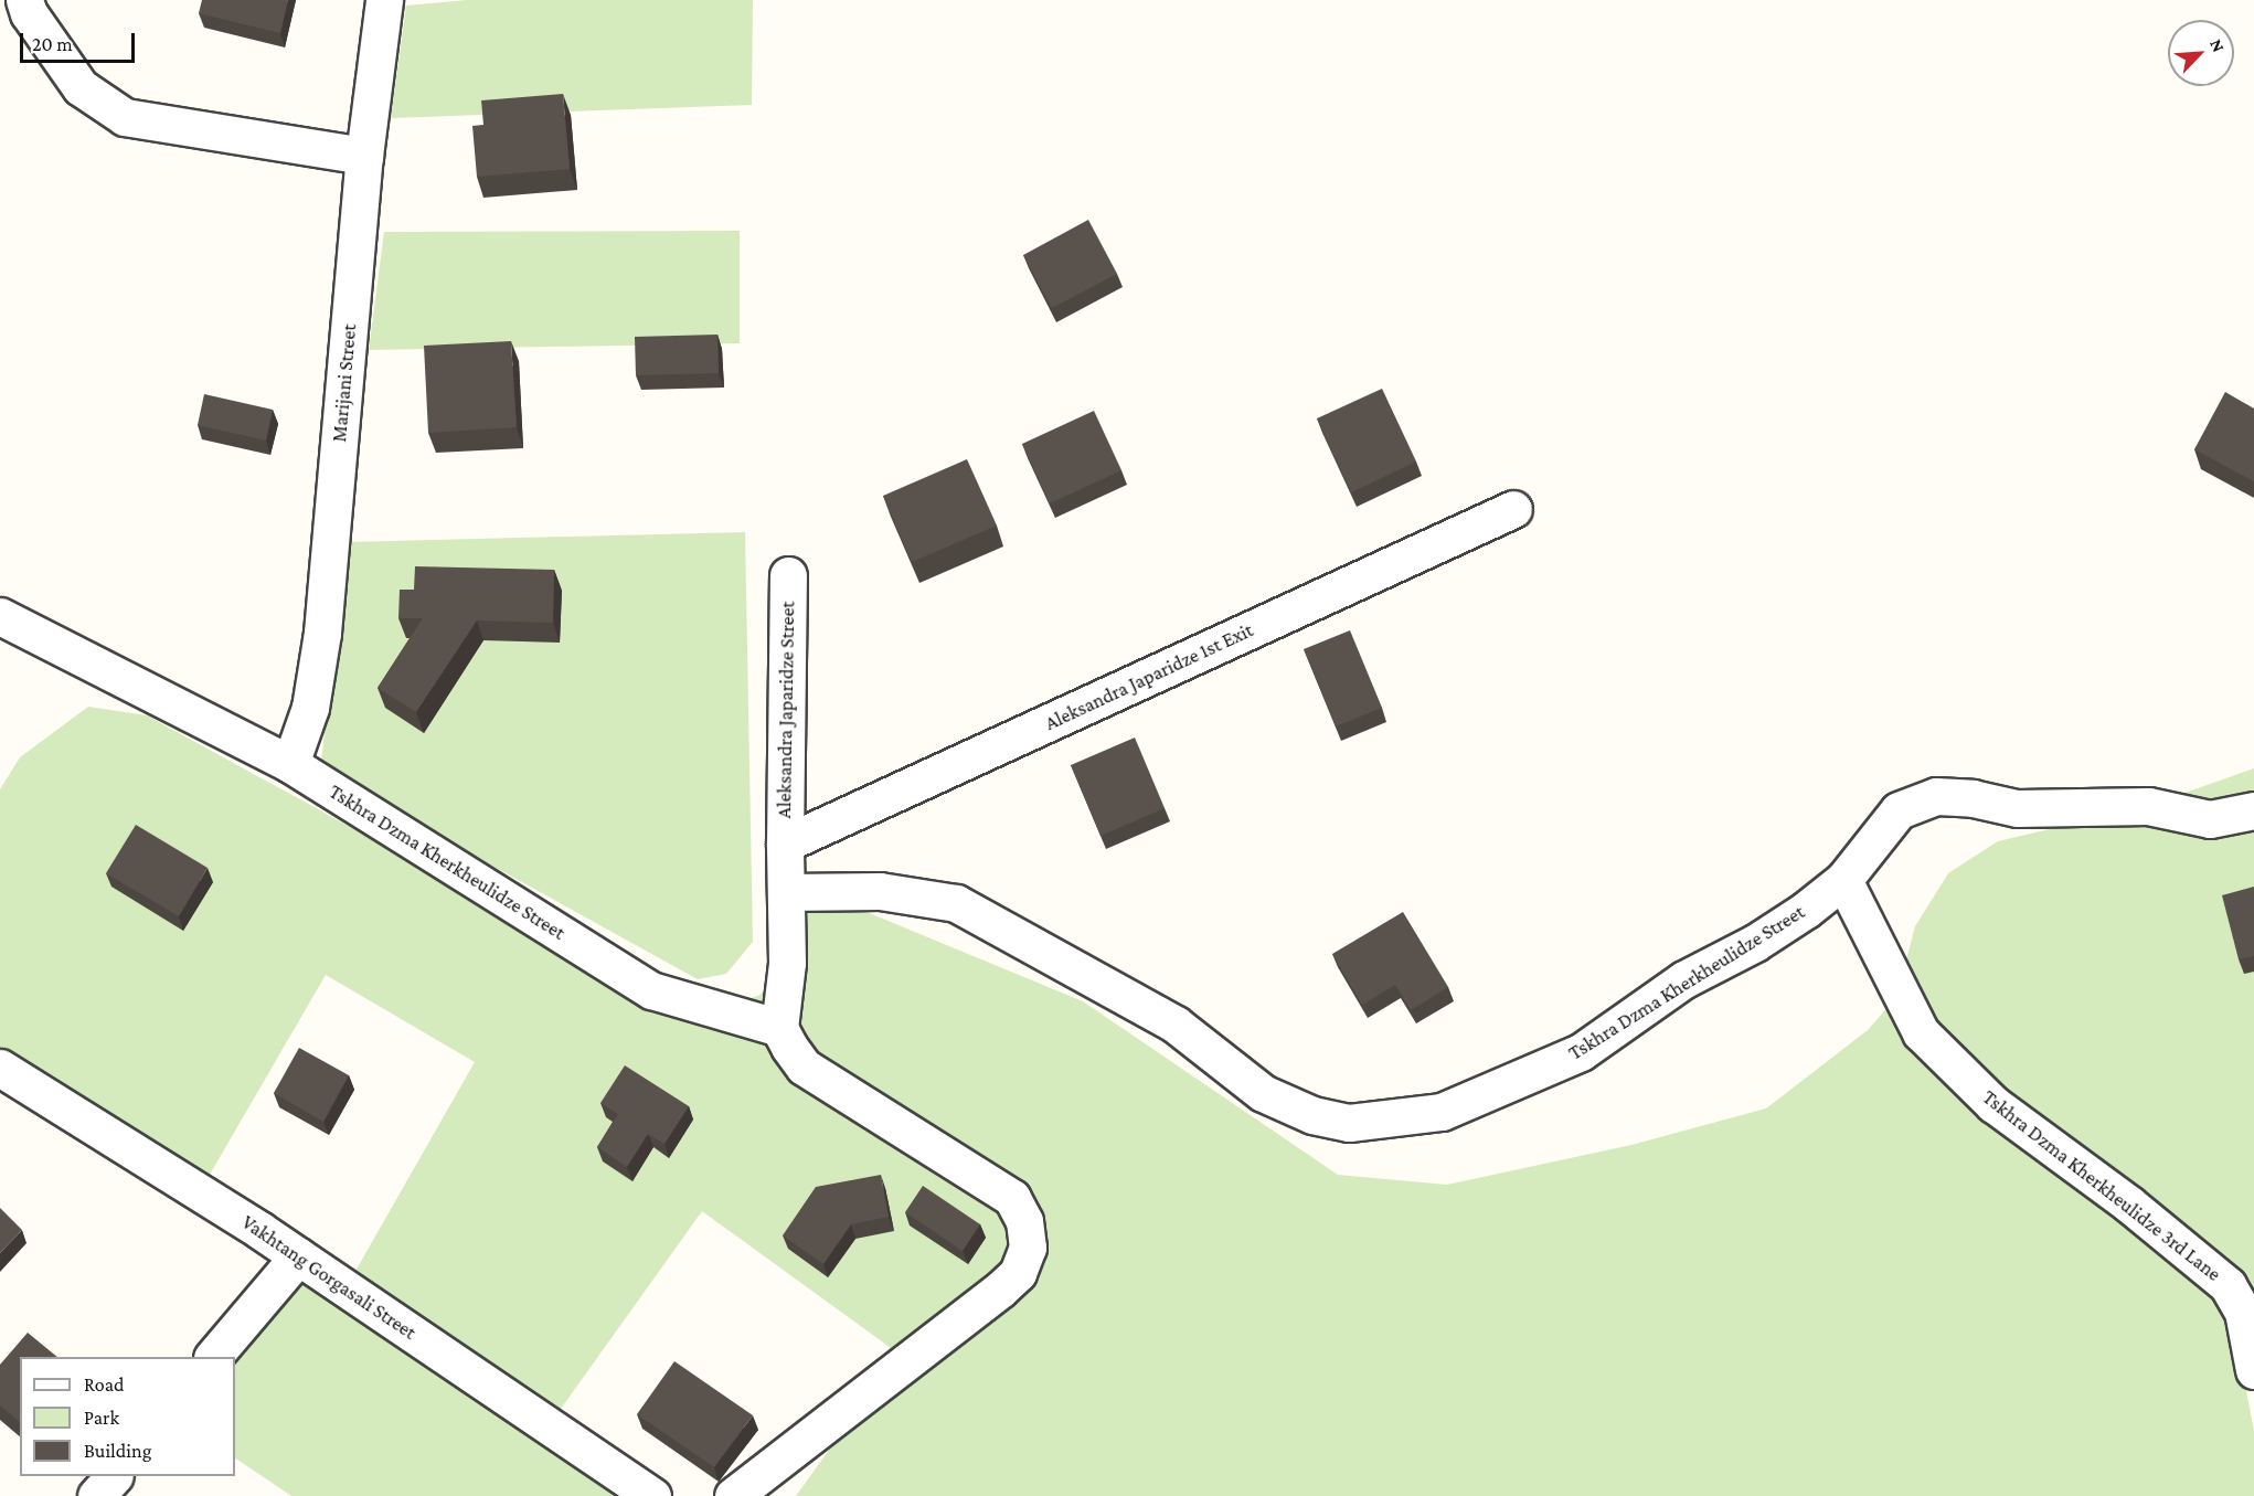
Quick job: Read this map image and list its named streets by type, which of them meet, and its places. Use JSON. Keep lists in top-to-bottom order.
{
  "streets": {
    "street": [
      "Marijani Street",
      "Aleksandra Japaridze 1st Exit",
      "Aleksandra Japaridze Street",
      "Tskhra Dzma Kherkheulidze Street",
      "Tskhra Dzma Kherkheulidze 3rd Lane",
      "Vakhtang Gorgasali Street"
    ]
  },
  "crossings": [
    ["Marijani Street", "Tskhra Dzma Kherkheulidze Street"],
    ["Aleksandra Japaridze 1st Exit", "Aleksandra Japaridze Street"],
    ["Tskhra Dzma Kherkheulidze Street", "Tskhra Dzma Kherkheulidze 3rd Lane"]
  ],
  "legend": ["Road", "Park", "Building"],
  "scale_bar": "20 m",
  "north": "top right"
}
